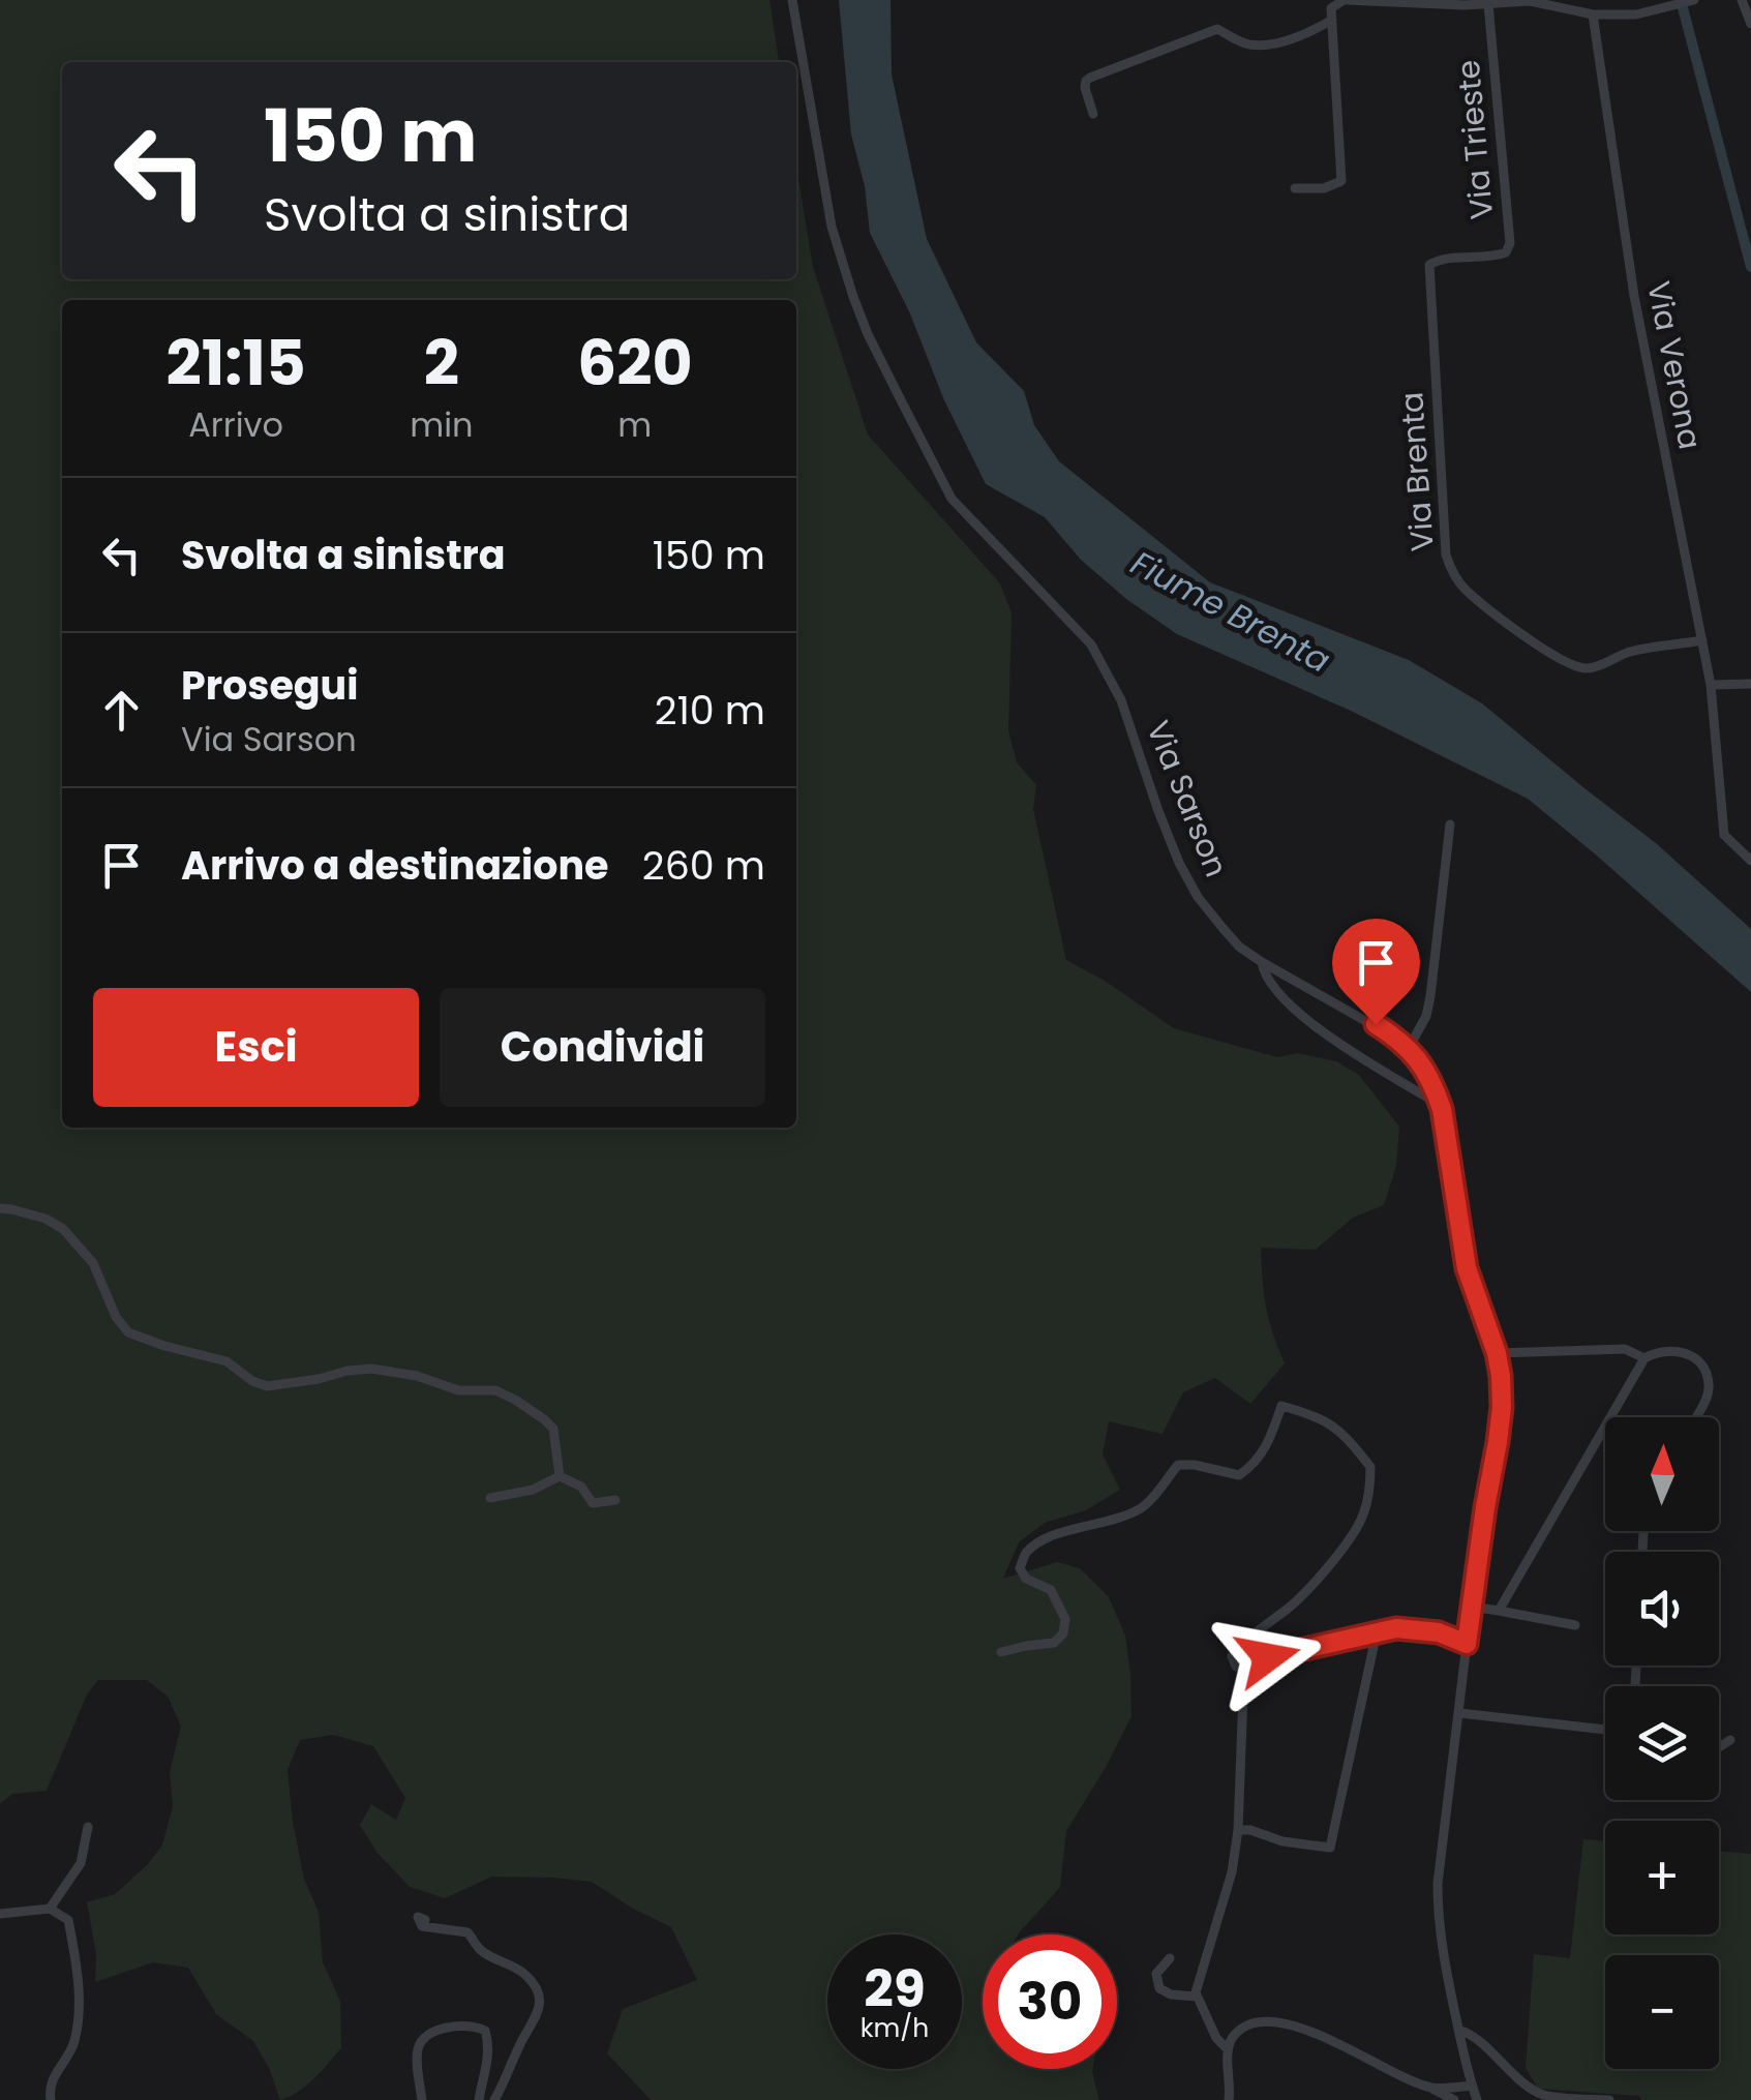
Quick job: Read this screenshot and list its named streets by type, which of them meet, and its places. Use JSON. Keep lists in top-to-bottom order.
{
  "streets": {
    "street": [
      "Via Trieste",
      "Via Verona",
      "Via Brenta",
      "Via Sarson"
    ]
  },
  "crossings": [
    ["Via Trieste", "Via Brenta"],
    ["Via Verona", "Via Brenta"]
  ],
  "water": ["Fiume Brenta"],
  "north": "top",
  "page": {
    "turn": ["150 m", "Svolta a sinistra"],
    "eta": [
      "21:15",
      "Arrivo",
      "2",
      "min",
      "620",
      "m"
    ],
    "list": [
      {
        "name": "Svolta a sinistra",
        "value": "150 m"
      },
      {
        "name": "Prosegui",
        "note": "Via Sarson",
        "value": "210 m"
      },
      {
        "name": "Arrivo a destinazione",
        "value": "260 m"
      }
    ],
    "buttons": ["Esci", "Condividi"],
    "map_buttons": ["+", "−"],
    "speed": "29 km/h",
    "limit": "30"
  }
}
